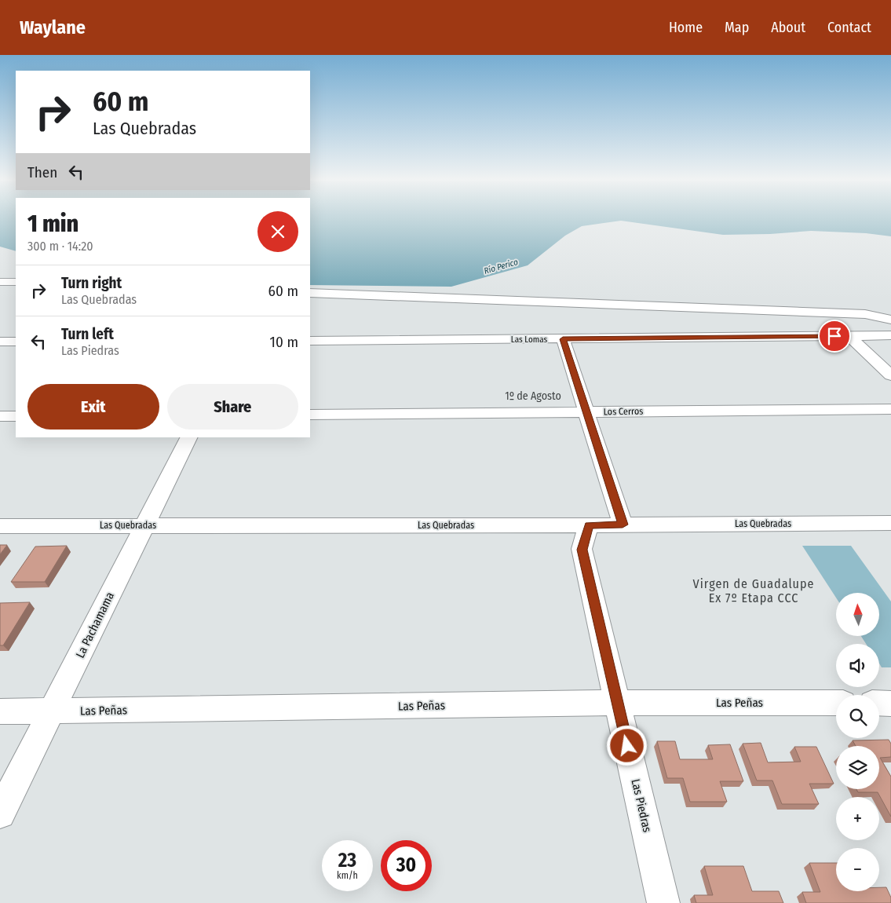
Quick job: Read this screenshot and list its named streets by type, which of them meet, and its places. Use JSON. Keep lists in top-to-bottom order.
{
  "streets": {
    "street": [
      "Las Lomas",
      "Los Cerros",
      "Las Quebradas",
      "La Pachamama",
      "Las Peñas",
      "Las Piedras"
    ]
  },
  "crossings": [
    ["Las Quebradas", "La Pachamama"],
    ["Las Quebradas", "Las Piedras"],
    ["La Pachamama", "Las Peñas"],
    ["Las Peñas", "Las Piedras"]
  ],
  "districts": ["1º de Agosto", "Virgen de Guadalupe Ex 7º Etapa CCC"],
  "water": ["Río Perico"],
  "north": "top",
  "page": {
    "header": "Waylane",
    "nav": [
      "Home",
      "Map",
      "About",
      "Contact"
    ],
    "turn": ["60 m", "Las Quebradas"],
    "then": "Then",
    "heading": ["1 min", "300 m · 14:20"],
    "list": [
      {
        "name": "Turn right",
        "note": "Las Quebradas",
        "value": "60 m"
      },
      {
        "name": "Turn left",
        "note": "Las Piedras",
        "value": "10 m"
      }
    ],
    "buttons": ["Exit", "Share"],
    "map_buttons": ["+", "−"],
    "speed": "23 km/h",
    "limit": "30"
  }
}
